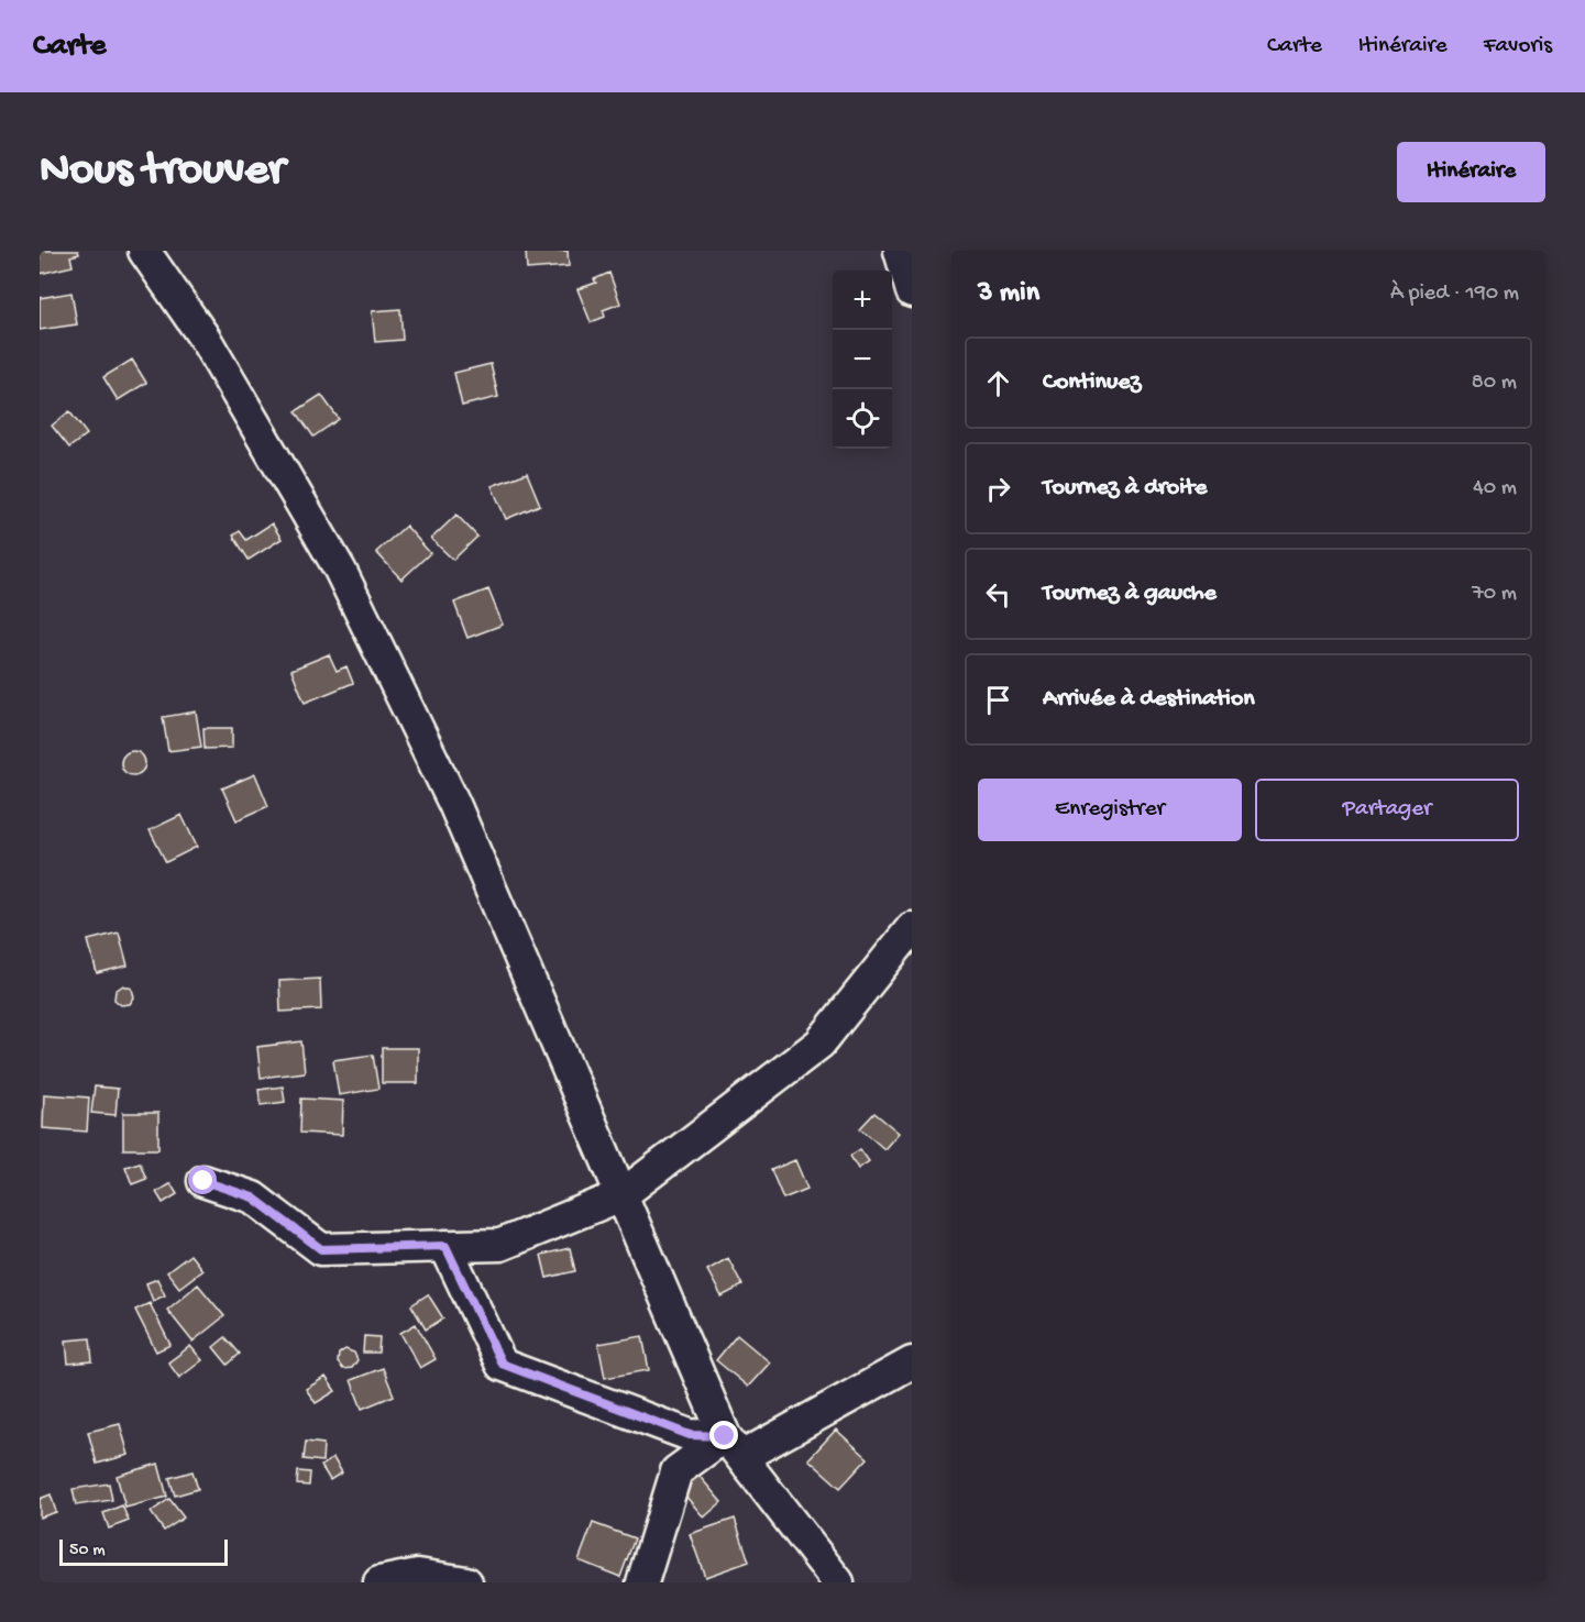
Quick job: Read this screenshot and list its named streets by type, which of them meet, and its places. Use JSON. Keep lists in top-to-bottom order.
{
  "scale_bar": "50 m",
  "page": {
    "header": "Carte",
    "nav": ["Carte", "Itinéraire", "Favoris"],
    "buttons": [
      "Itinéraire",
      ["Enregistrer", "Partager"]
    ],
    "title": "Nous trouver",
    "heading": ["3 min", "À pied · 190 m"],
    "map_buttons": ["+", "−"],
    "list": [
      ["Continuez", "80 m"],
      ["Tournez à droite", "40 m"],
      ["Tournez à gauche", "70 m"],
      "Arrivée à destination"
    ],
    "scale": "50 m"
  }
}
